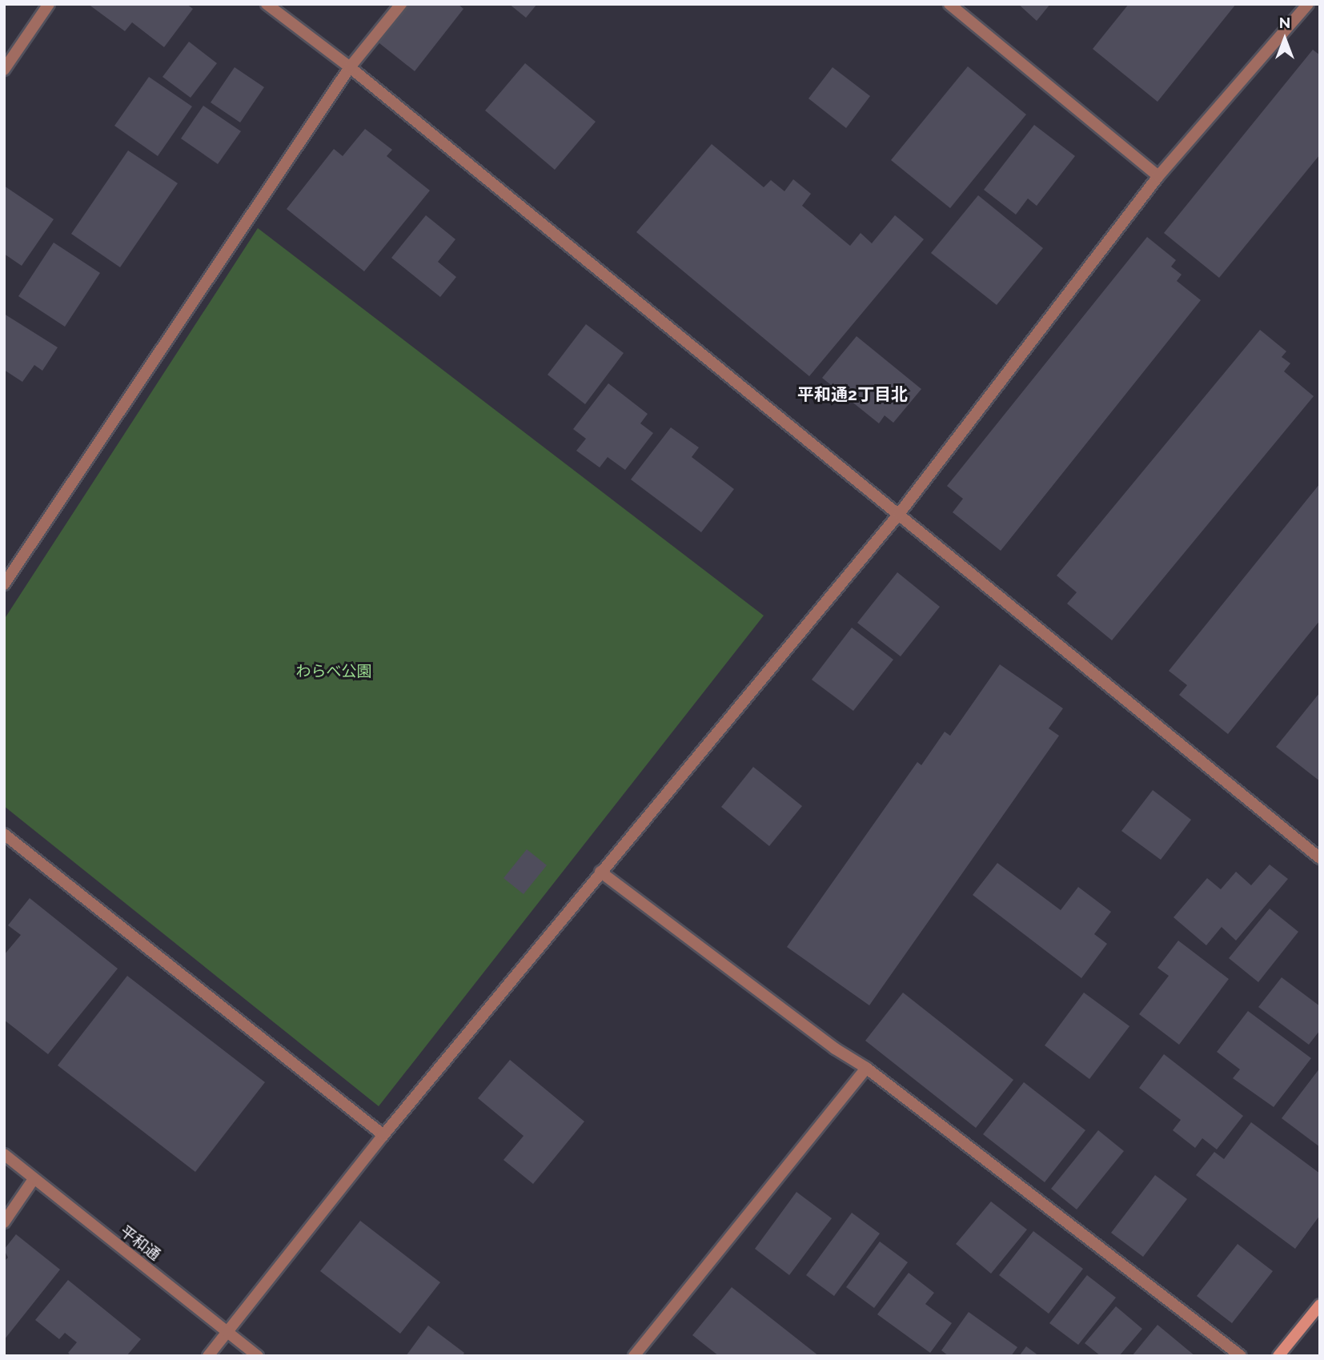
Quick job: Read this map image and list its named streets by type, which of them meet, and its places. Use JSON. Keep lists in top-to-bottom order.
{
  "streets": {
    "street": ["平和通"]
  },
  "districts": ["平和通2丁目北"],
  "parks": ["わらべ公園"],
  "north": "top"
}
